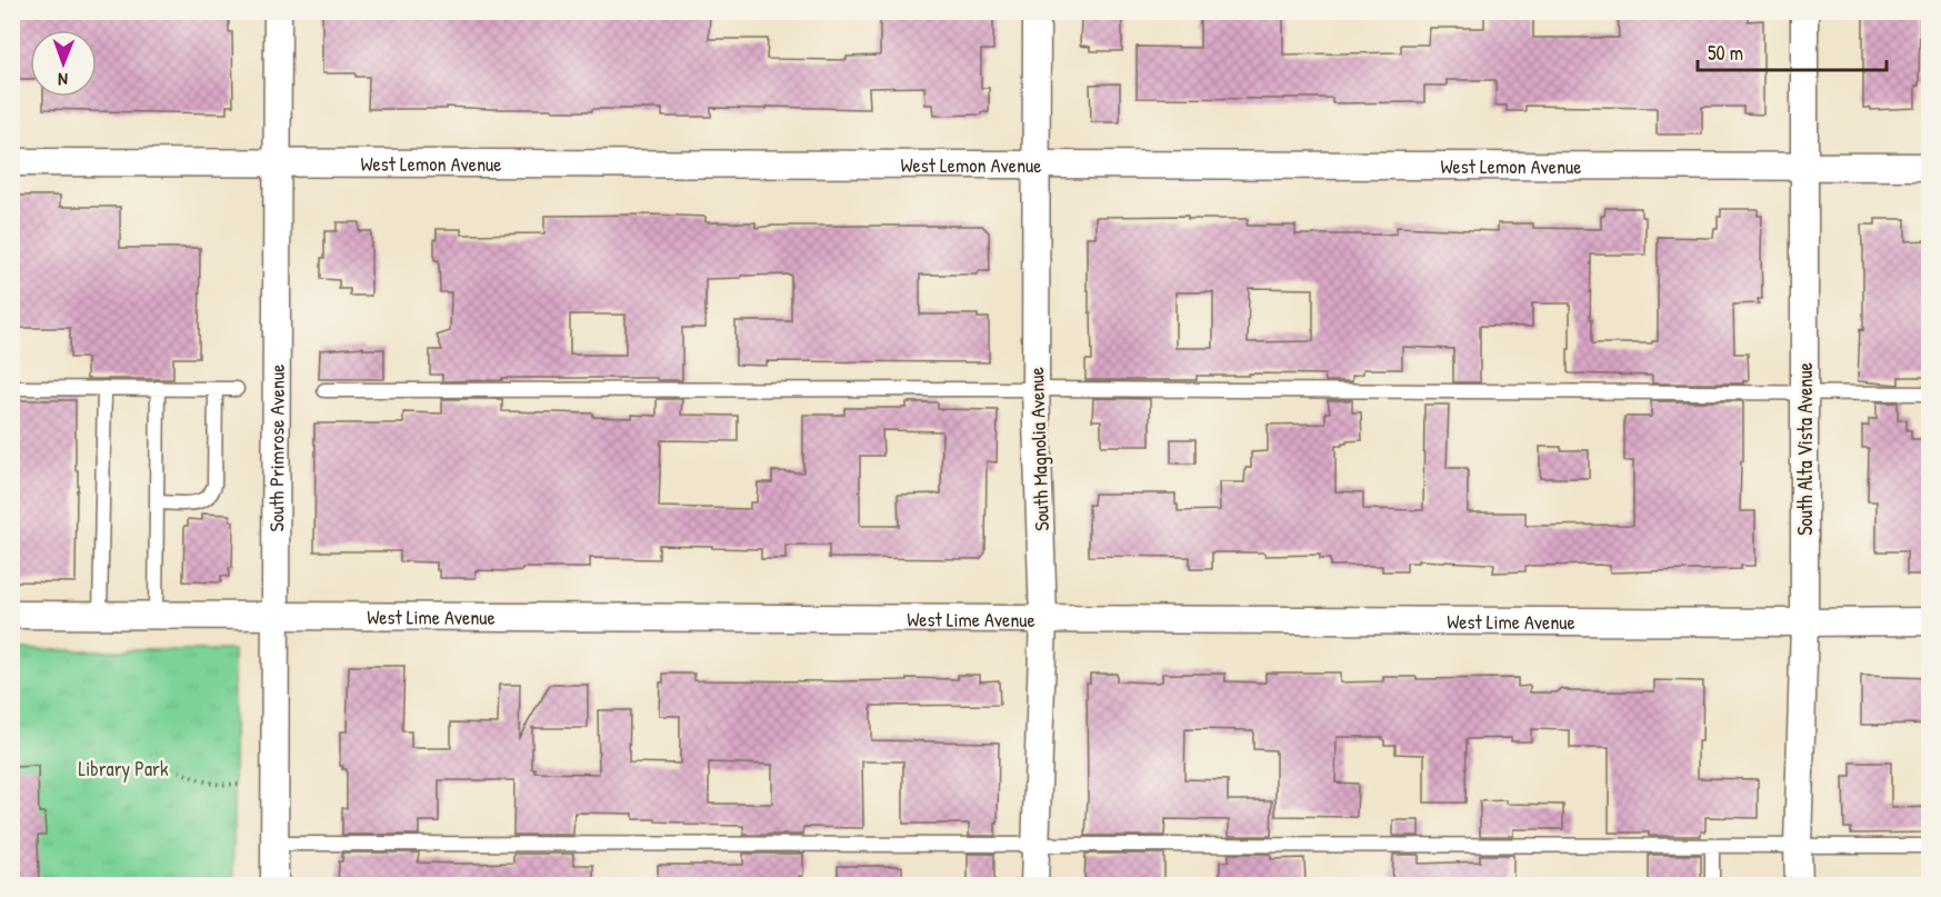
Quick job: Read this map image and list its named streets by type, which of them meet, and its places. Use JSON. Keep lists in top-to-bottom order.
{
  "streets": {
    "street": [
      "West Lemon Avenue",
      "South Primrose Avenue",
      "South Magnolia Avenue",
      "South Alta Vista Avenue",
      "West Lime Avenue"
    ]
  },
  "crossings": [
    ["West Lemon Avenue", "South Primrose Avenue"],
    ["West Lemon Avenue", "South Magnolia Avenue"],
    ["West Lemon Avenue", "South Alta Vista Avenue"],
    ["South Primrose Avenue", "West Lime Avenue"],
    ["South Magnolia Avenue", "West Lime Avenue"],
    ["South Alta Vista Avenue", "West Lime Avenue"]
  ],
  "parks": ["Library Park"],
  "scale_bar": "50 m",
  "north": "bottom"
}
